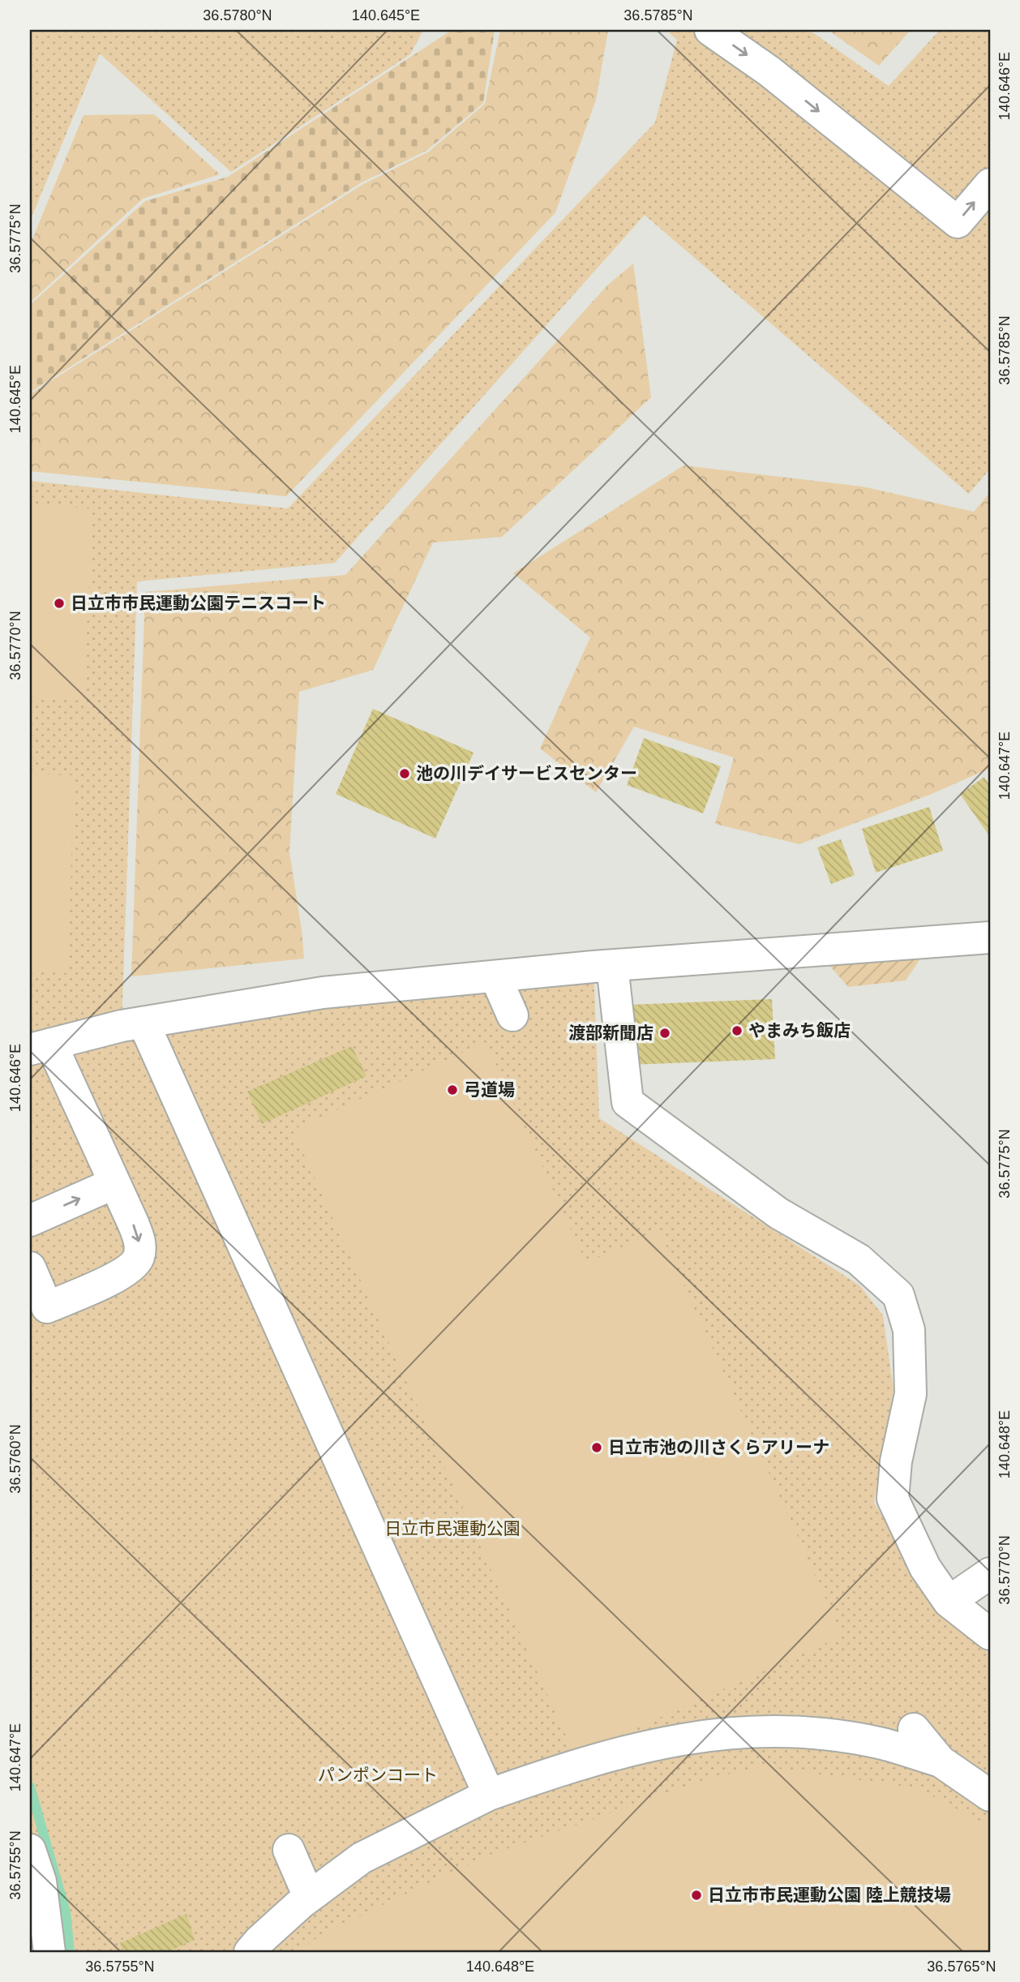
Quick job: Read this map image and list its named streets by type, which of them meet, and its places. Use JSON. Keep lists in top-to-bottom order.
{
  "parks": ["日立市民運動公園", "パンポンコート"],
  "places": [
    "日立市市民運動公園テニスコート",
    "池の川デイサービスセンター",
    "やまみち飯店",
    "渡部新聞店",
    "弓道場",
    "日立市池の川さくらアリーナ",
    "日立市市民運動公園 陸上競技場"
  ],
  "coordinates": [
    "36.5780°N",
    "140.645°E",
    "36.5785°N",
    "140.646°E",
    "36.5775°N",
    "36.5770°N",
    "140.647°E",
    "140.648°E",
    "36.5760°N",
    "36.5755°N",
    "36.5765°N"
  ]
}
